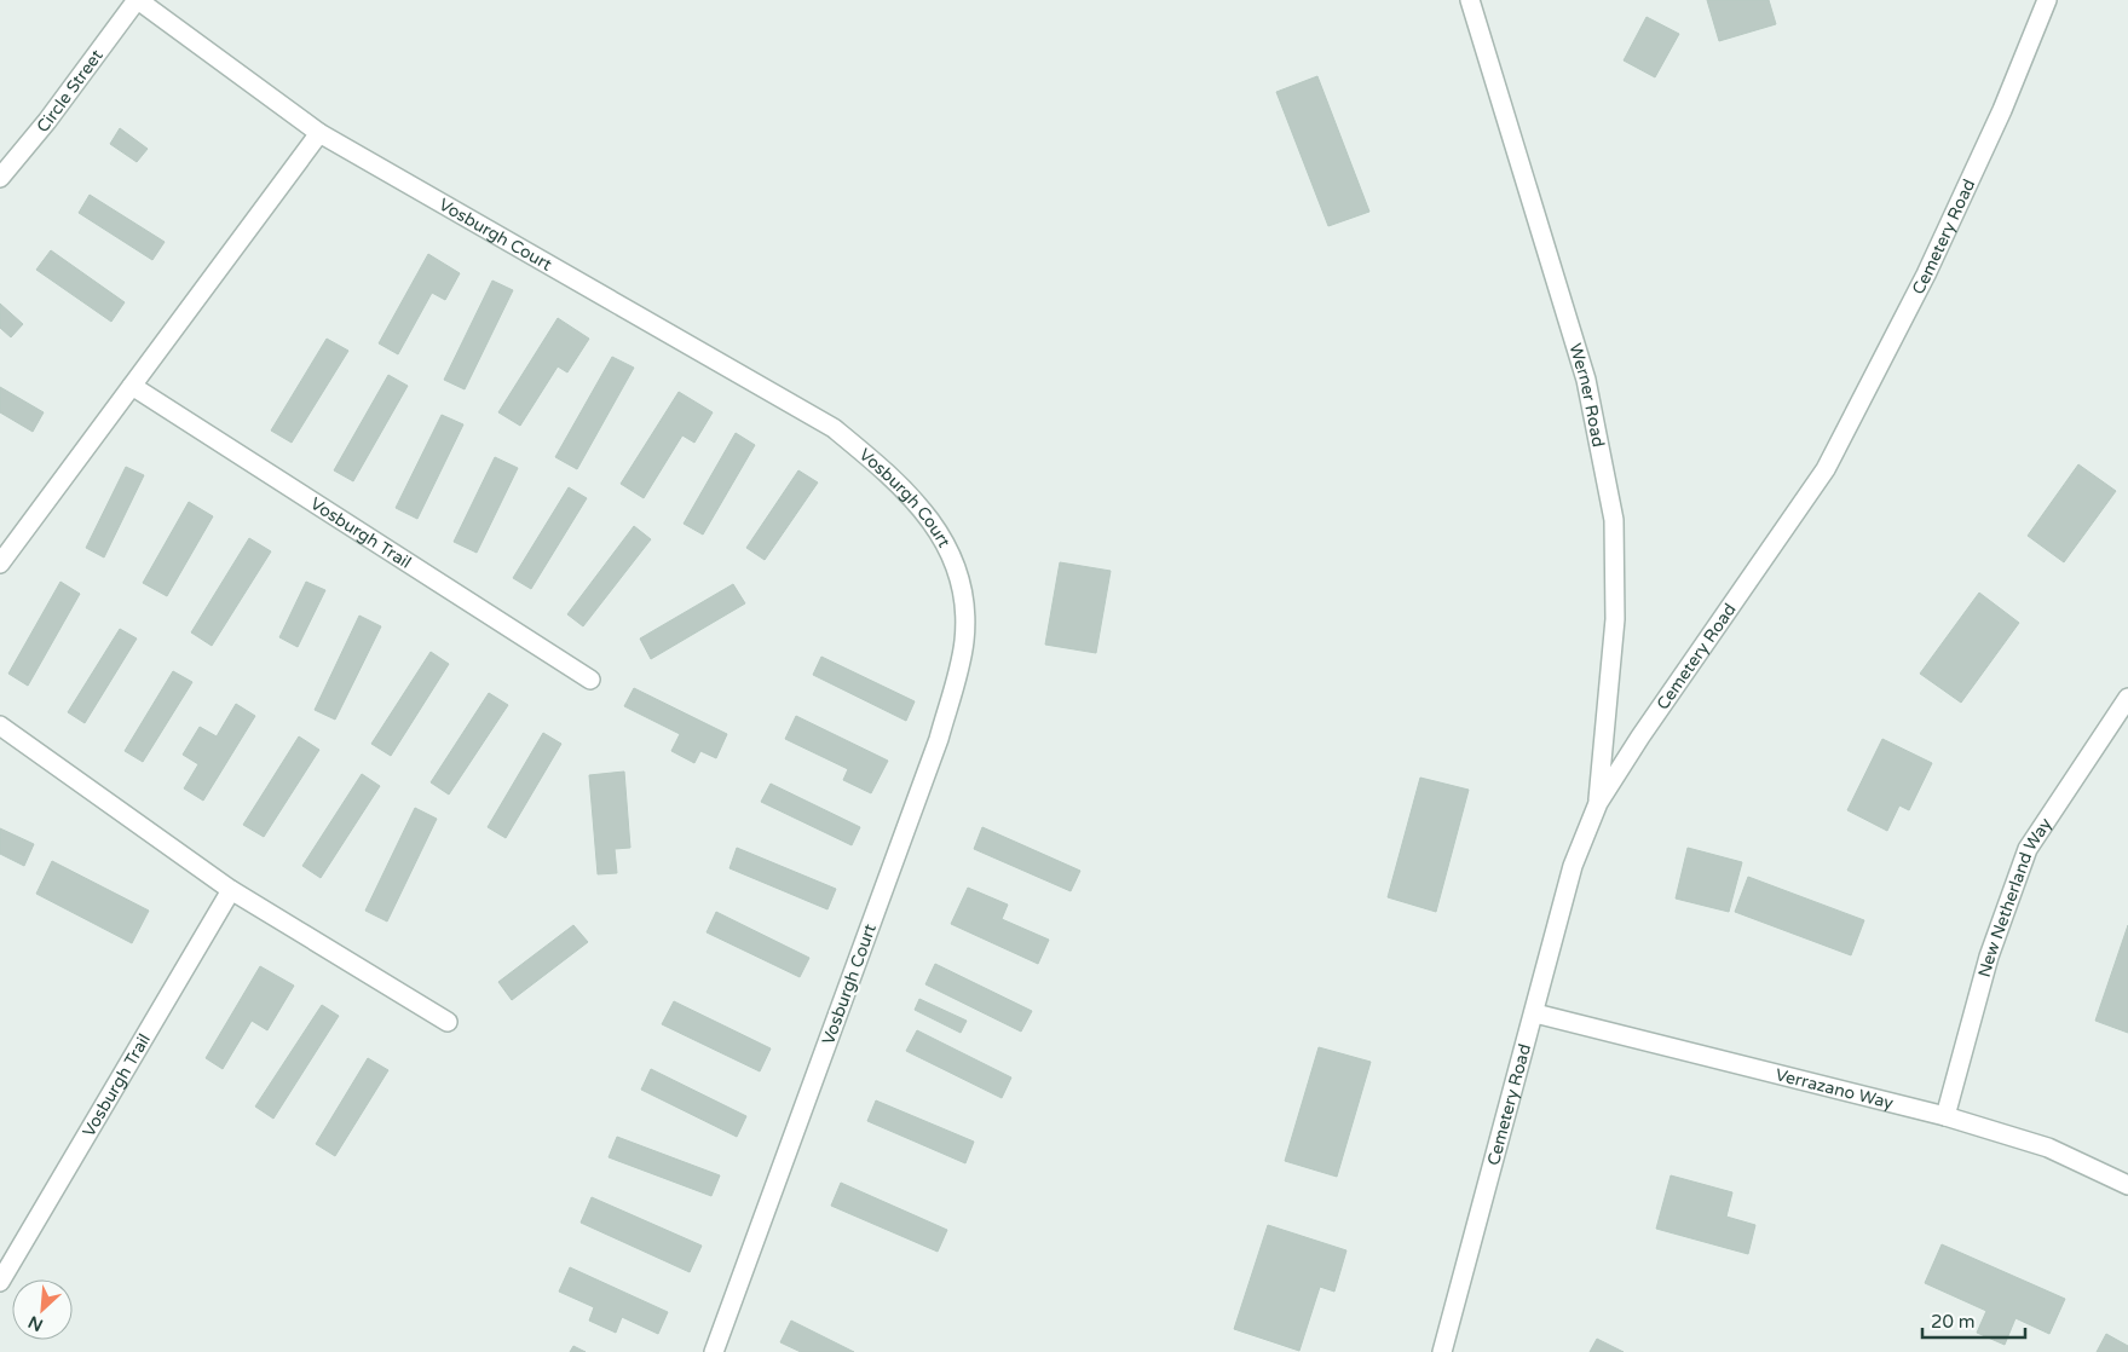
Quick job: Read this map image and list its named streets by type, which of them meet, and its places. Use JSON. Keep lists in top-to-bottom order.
{
  "streets": {
    "street": [
      "Circle Street",
      "Vosburgh Court",
      "Cemetery Road",
      "Werner Road",
      "Vosburgh Trail",
      "New Netherland Way",
      "Verrazano Way"
    ]
  },
  "crossings": [
    ["Circle Street", "Vosburgh Court"],
    ["Cemetery Road", "Werner Road"],
    ["Cemetery Road", "Verrazano Way"],
    ["New Netherland Way", "Verrazano Way"]
  ],
  "scale_bar": "20 m",
  "north": "bottom left"
}
